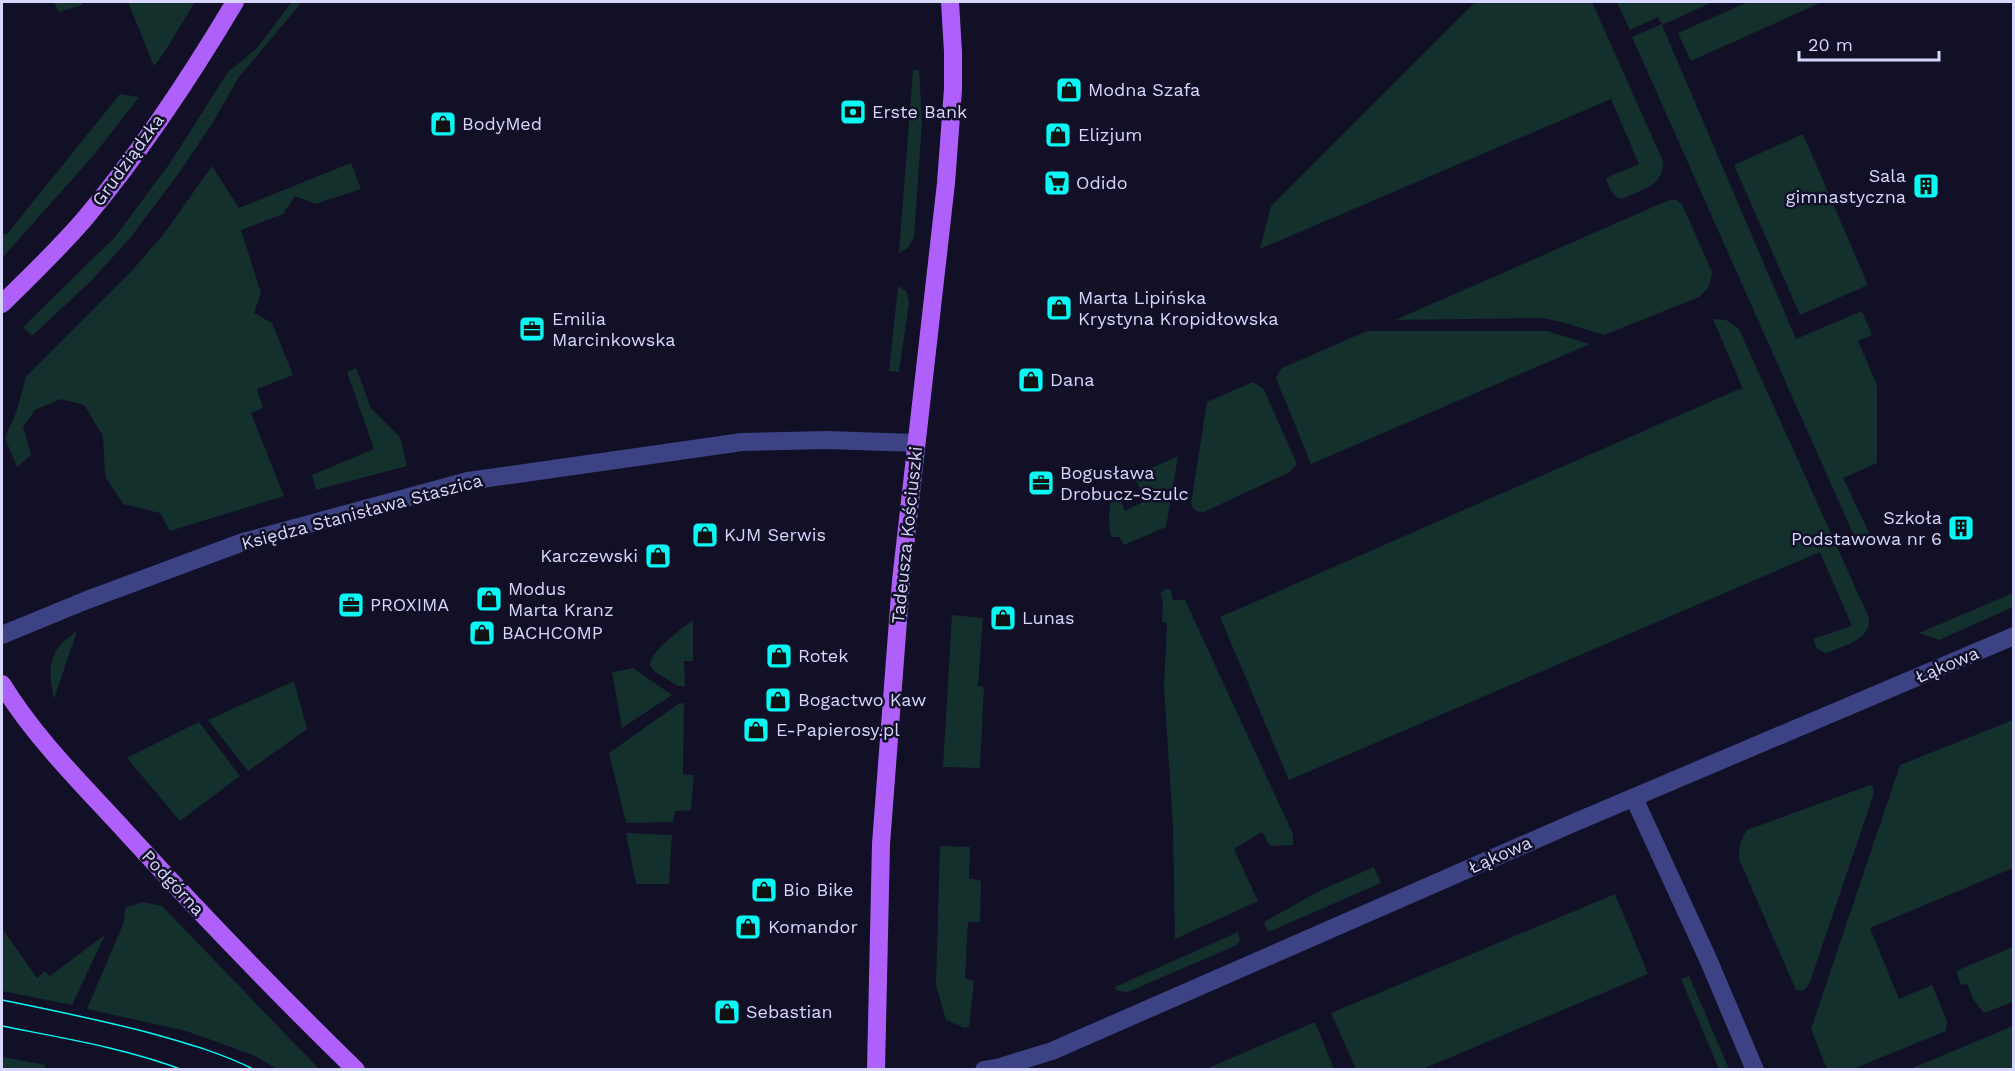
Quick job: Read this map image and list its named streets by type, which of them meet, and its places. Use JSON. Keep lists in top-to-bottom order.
{
  "streets": {
    "main road": ["Grudziądzka", "Tadeusza Kościuszki", "Podgórna"],
    "street": ["Księdza Stanisława Staszica", "Łąkowa"]
  },
  "crossings": [
    ["Księdza Stanisława Staszica", "Tadeusza Kościuszki"]
  ],
  "places": {
    "shop": [
      "Modna Szafa",
      "BodyMed",
      "Elizjum",
      "Marta Lipińska Krystyna Kropidłowska",
      "Dana",
      "KJM Serwis",
      "Karczewski",
      "Modus Marta Kranz",
      "Lunas",
      "BACHCOMP",
      "Rotek",
      "Bogactwo Kaw",
      "E-Papierosy.pl",
      "Bio Bike",
      "Komandor",
      "Sebastian"
    ],
    "bank": ["Erste Bank"],
    "supermarket": ["Odido"],
    "building": ["Sala gimnastyczna", "Szkoła Podstawowa nr 6"],
    "office": ["Emilia Marcinkowska", "Bogusława Drobucz-Szulc", "PROXIMA"]
  },
  "scale_bar": "20 m"
}
